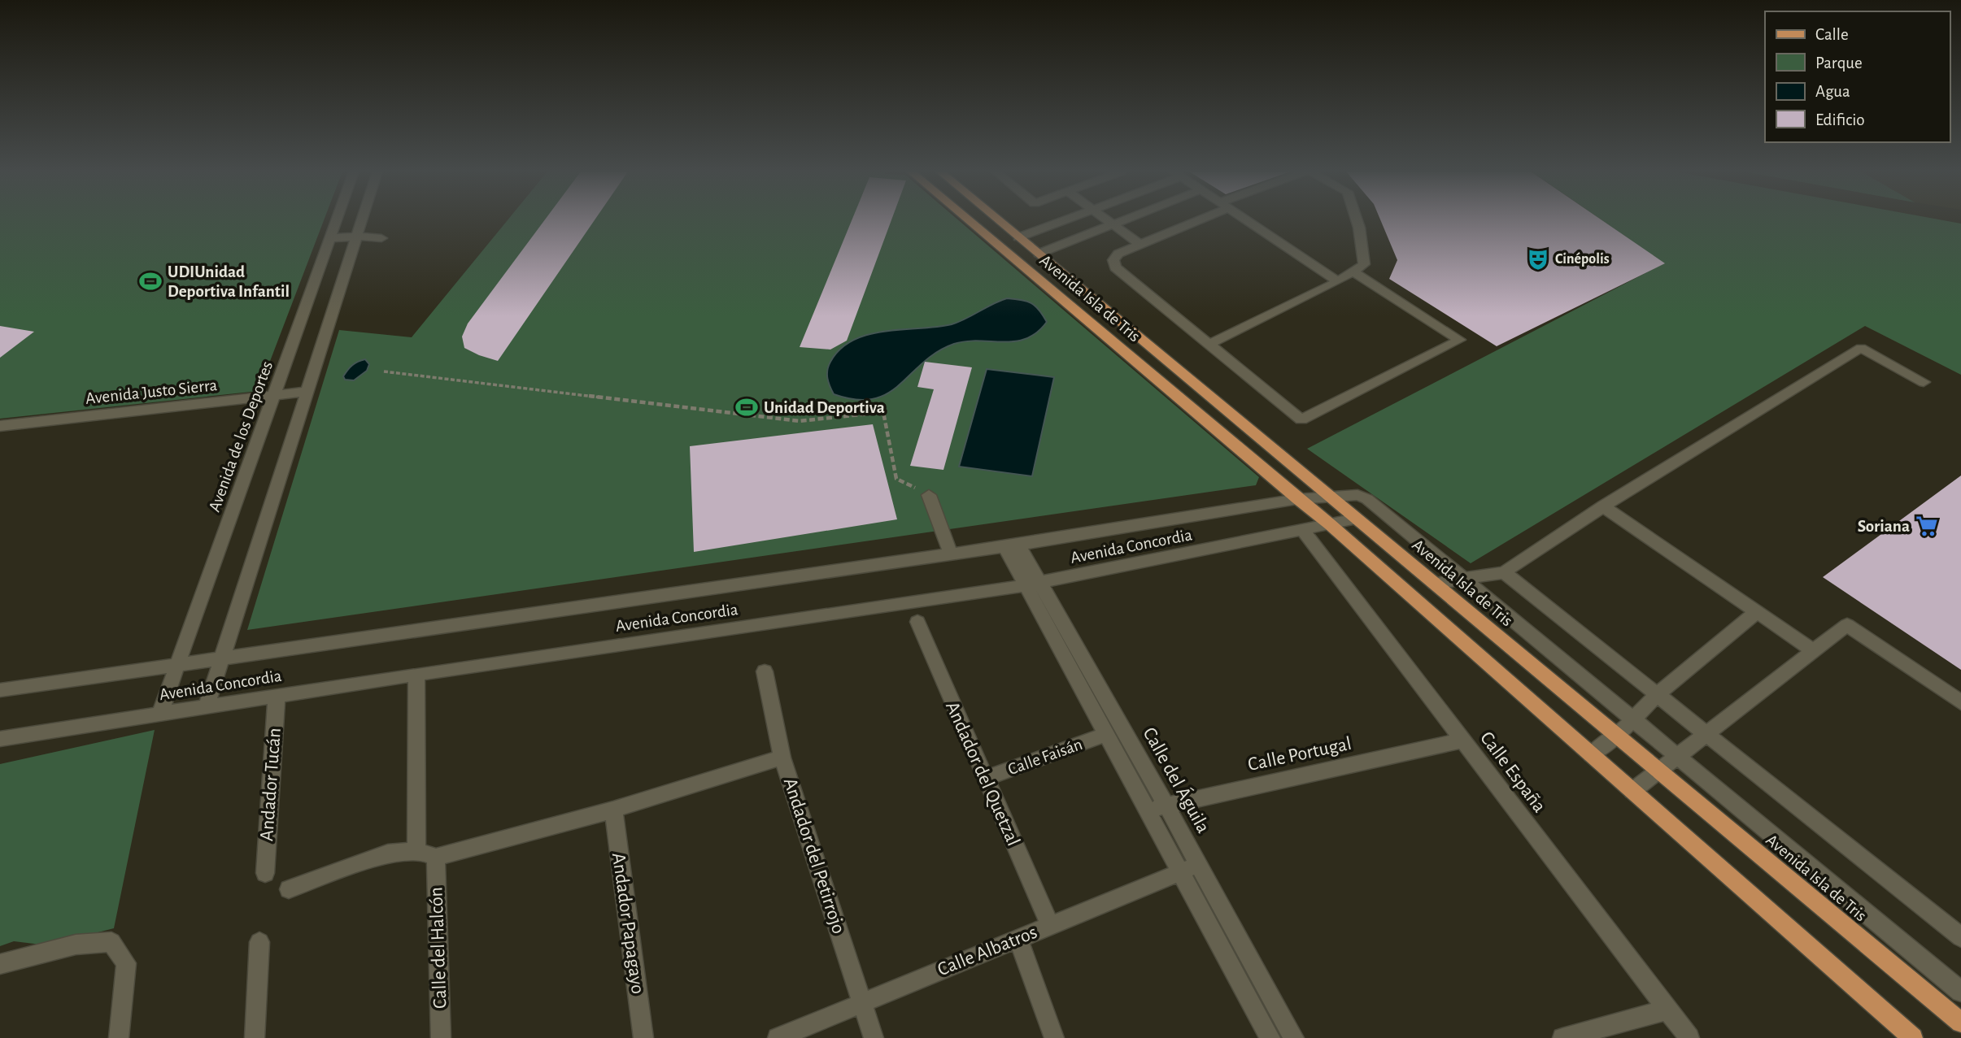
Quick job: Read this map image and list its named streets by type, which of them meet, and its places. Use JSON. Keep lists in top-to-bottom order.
{
  "streets": {
    "main road": ["Avenida Isla de Tris"],
    "street": [
      "Avenida Justo Sierra",
      "Avenida de los Deportes",
      "Avenida Concordia",
      "Calle Portugal",
      "Calle Faisán",
      "Calle España",
      "Andador del Quetzal",
      "Calle del Águila",
      "Andador Tucán",
      "Andador del Petirrojo",
      "Andador Papagayo",
      "Calle del Halcón",
      "Calle Albatros"
    ]
  },
  "crossings": [
    ["Avenida Isla de Tris", "Avenida Concordia"],
    ["Avenida Justo Sierra", "Avenida de los Deportes"],
    ["Avenida de los Deportes", "Avenida Concordia"],
    ["Avenida Concordia", "Calle España"],
    ["Avenida Concordia", "Calle del Águila"],
    ["Avenida Concordia", "Andador Tucán"],
    ["Calle Portugal", "Calle España"],
    ["Calle Portugal", "Calle del Águila"],
    ["Calle Faisán", "Andador del Quetzal"],
    ["Calle Faisán", "Calle del Águila"],
    ["Andador del Quetzal", "Calle Albatros"],
    ["Calle del Águila", "Calle Albatros"],
    ["Andador del Petirrojo", "Calle Albatros"]
  ],
  "places": {
    "theatre": ["Cinépolis"],
    "sports": ["UDIUnidad Deportiva Infantil", "Unidad Deportiva"],
    "supermarket": ["Soriana"]
  },
  "legend": [
    "Calle",
    "Parque",
    "Agua",
    "Edificio"
  ]
}
